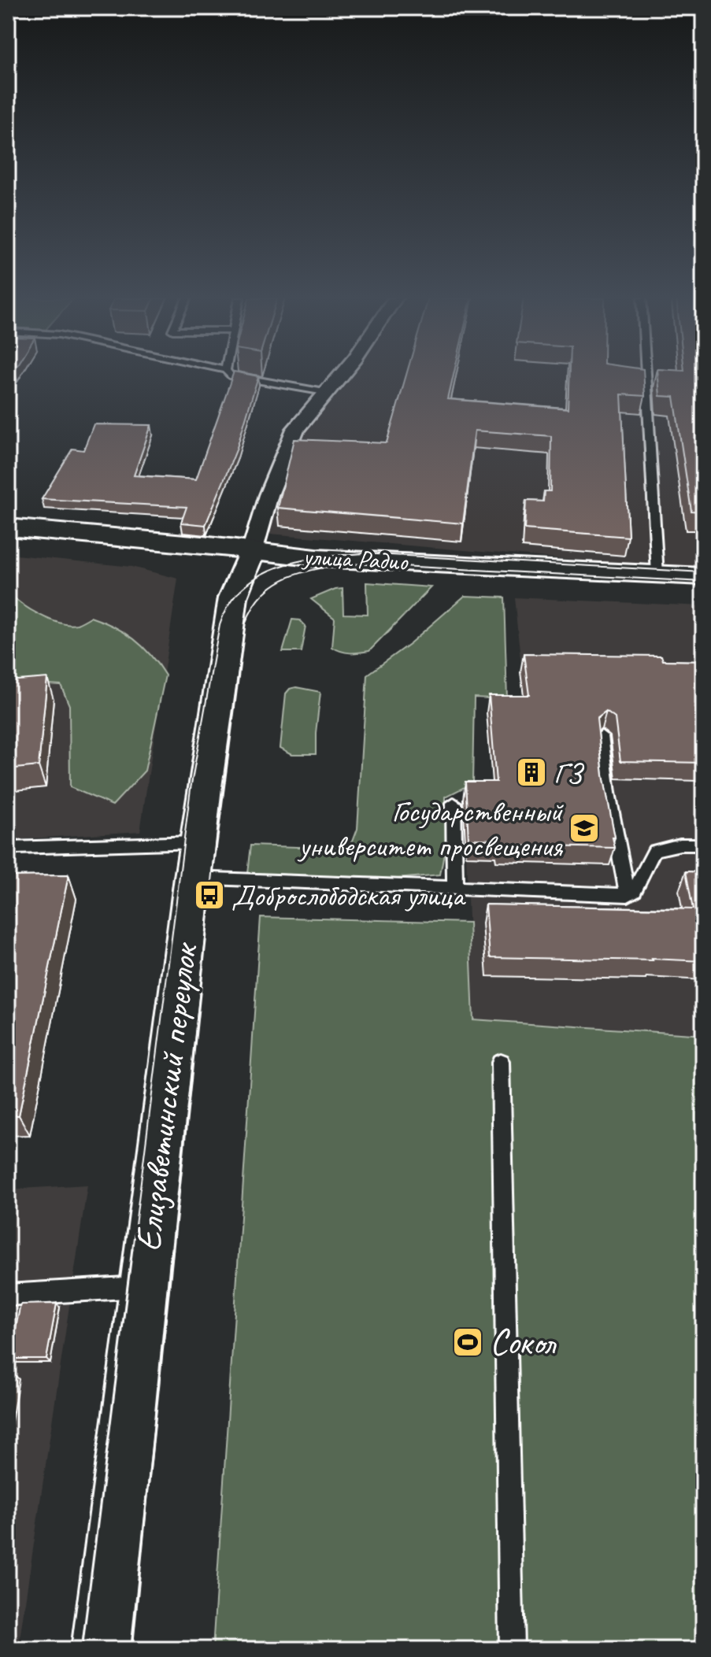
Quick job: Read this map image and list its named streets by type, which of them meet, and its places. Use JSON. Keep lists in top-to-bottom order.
{
  "streets": {
    "street": ["улица Радио", "Елизаветинский переулок"]
  },
  "crossings": [
    ["улица Радио", "Елизаветинский переулок"]
  ],
  "places": {
    "building": ["ГЗ"],
    "school or university": ["Государственный университет просвещения"],
    "bus stop": ["Доброслободская улица"],
    "sports": ["Сокол"]
  }
}
